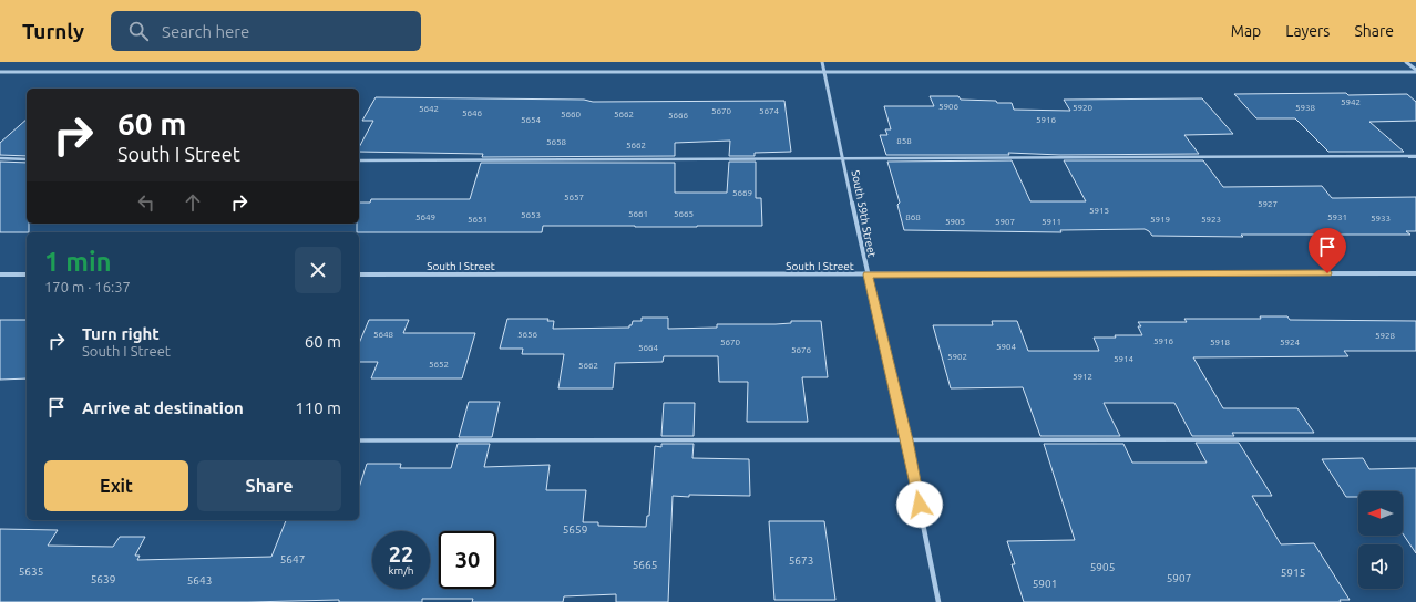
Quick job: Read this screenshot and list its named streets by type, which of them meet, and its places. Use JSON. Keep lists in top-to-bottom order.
{
  "streets": {
    "street": ["South 59th Street", "South I Street"]
  },
  "crossings": [
    ["South 59th Street", "South I Street"]
  ],
  "house_numbers": [
    "5942",
    "5906",
    "5920",
    "5938",
    "5642",
    "5670",
    "5674",
    "5646",
    "5660",
    "5662",
    "5666",
    "5654",
    "5916",
    "858",
    "5658",
    "5662",
    "5669",
    "5657",
    "5927",
    "5915",
    "5661",
    "5665",
    "5653",
    "5649",
    "868",
    "5931",
    "5933",
    "5651",
    "5919",
    "5923",
    "5905",
    "5907",
    "5911",
    "5648",
    "5656",
    "5928",
    "5916",
    "5670",
    "5918",
    "5924",
    "5904",
    "5664",
    "5676",
    "5902",
    "5914",
    "5652",
    "5662",
    "5912",
    "5659",
    "5647",
    "5673",
    "5665",
    "5905",
    "5635",
    "5915",
    "5907",
    "5639",
    "5643",
    "5901"
  ],
  "north": "left",
  "page": {
    "header": "Turnly",
    "search": "Search here",
    "nav": ["Map", "Layers", "Share"],
    "turn": ["60 m", "South I Street"],
    "heading": ["1 min", "170 m · 16:37"],
    "list": [
      {
        "name": "Turn right",
        "note": "South I Street",
        "value": "60 m"
      },
      {
        "name": "Arrive at destination",
        "value": "110 m"
      }
    ],
    "buttons": ["Exit", "Share"],
    "speed": "22 km/h",
    "limit": "30"
  }
}
